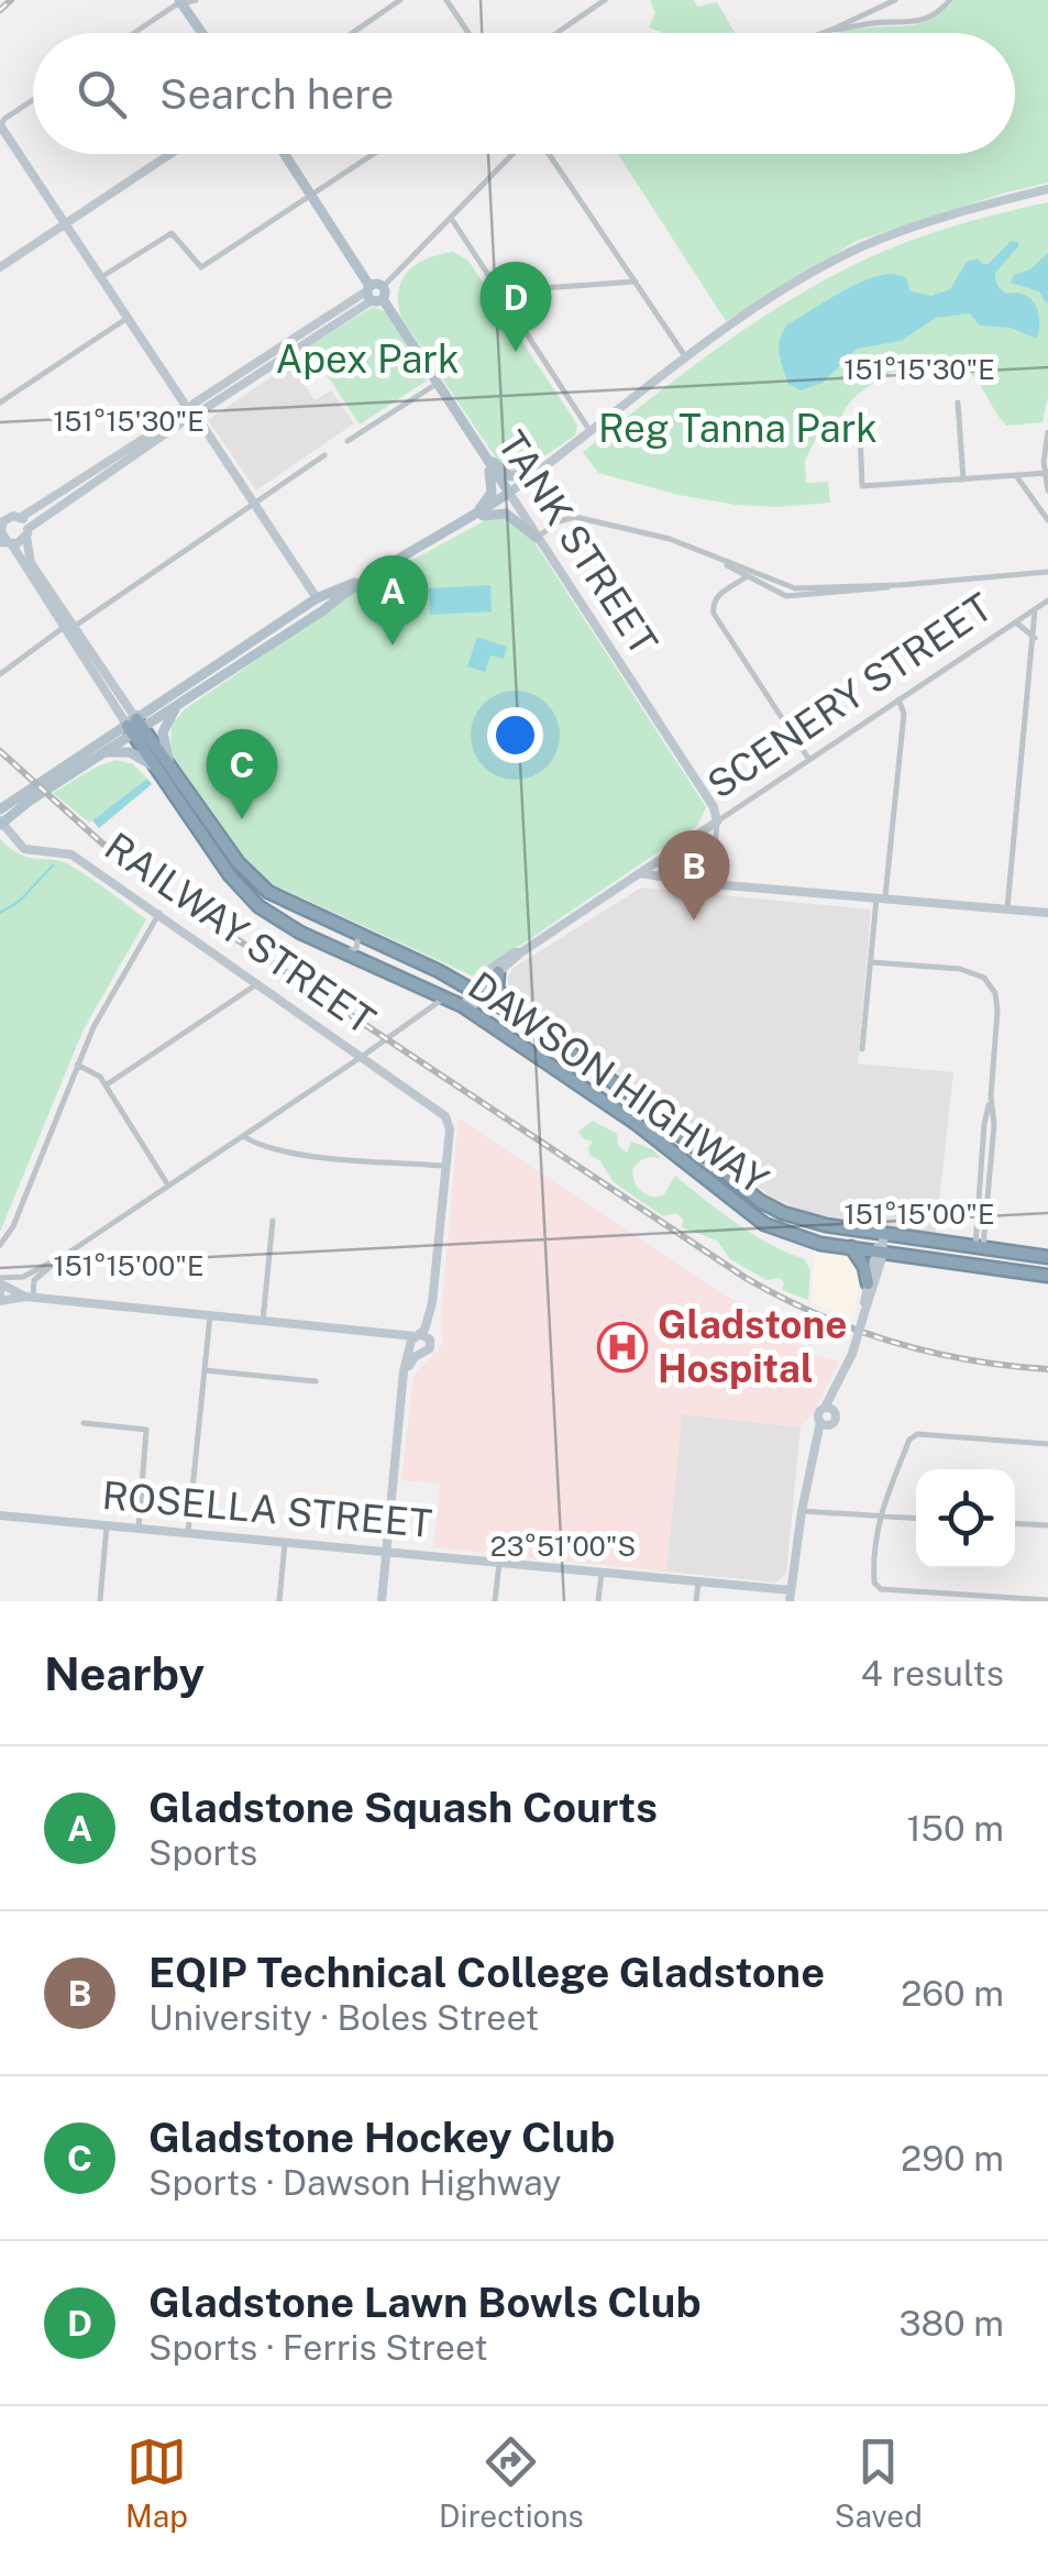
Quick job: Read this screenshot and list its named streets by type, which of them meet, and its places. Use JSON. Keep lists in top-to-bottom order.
{
  "streets": {
    "highway": ["DAWSON HIGHWAY"],
    "main road": ["TANK STREET"],
    "street": ["SCENERY STREET", "RAILWAY STREET", "ROSELLA STREET"]
  },
  "crossings": [
    ["TANK STREET", "SCENERY STREET"],
    ["SCENERY STREET", "DAWSON HIGHWAY"]
  ],
  "parks": ["Apex Park", "Reg Tanna Park"],
  "places": {
    "hospital": ["Gladstone Hospital"]
  },
  "page": {
    "search": "Search here",
    "pins": [
      "D",
      "A",
      "C",
      "B"
    ],
    "heading": ["Nearby", "4 results"],
    "list": [
      {
        "mark": "A",
        "name": "Gladstone Squash Courts",
        "note": "Sports",
        "value": "150 m"
      },
      {
        "mark": "B",
        "name": "EQIP Technical College Gladstone",
        "note": "University · Boles Street",
        "value": "260 m"
      },
      {
        "mark": "C",
        "name": "Gladstone Hockey Club",
        "note": "Sports · Dawson Highway",
        "value": "290 m"
      },
      {
        "mark": "D",
        "name": "Gladstone Lawn Bowls Club",
        "note": "Sports · Ferris Street",
        "value": "380 m"
      }
    ],
    "nav": ["Map", "Directions", "Saved"]
  },
  "coordinates": ["151°15'30\"E", "151°15'00\"E", "23°51'00\"S"]
}
